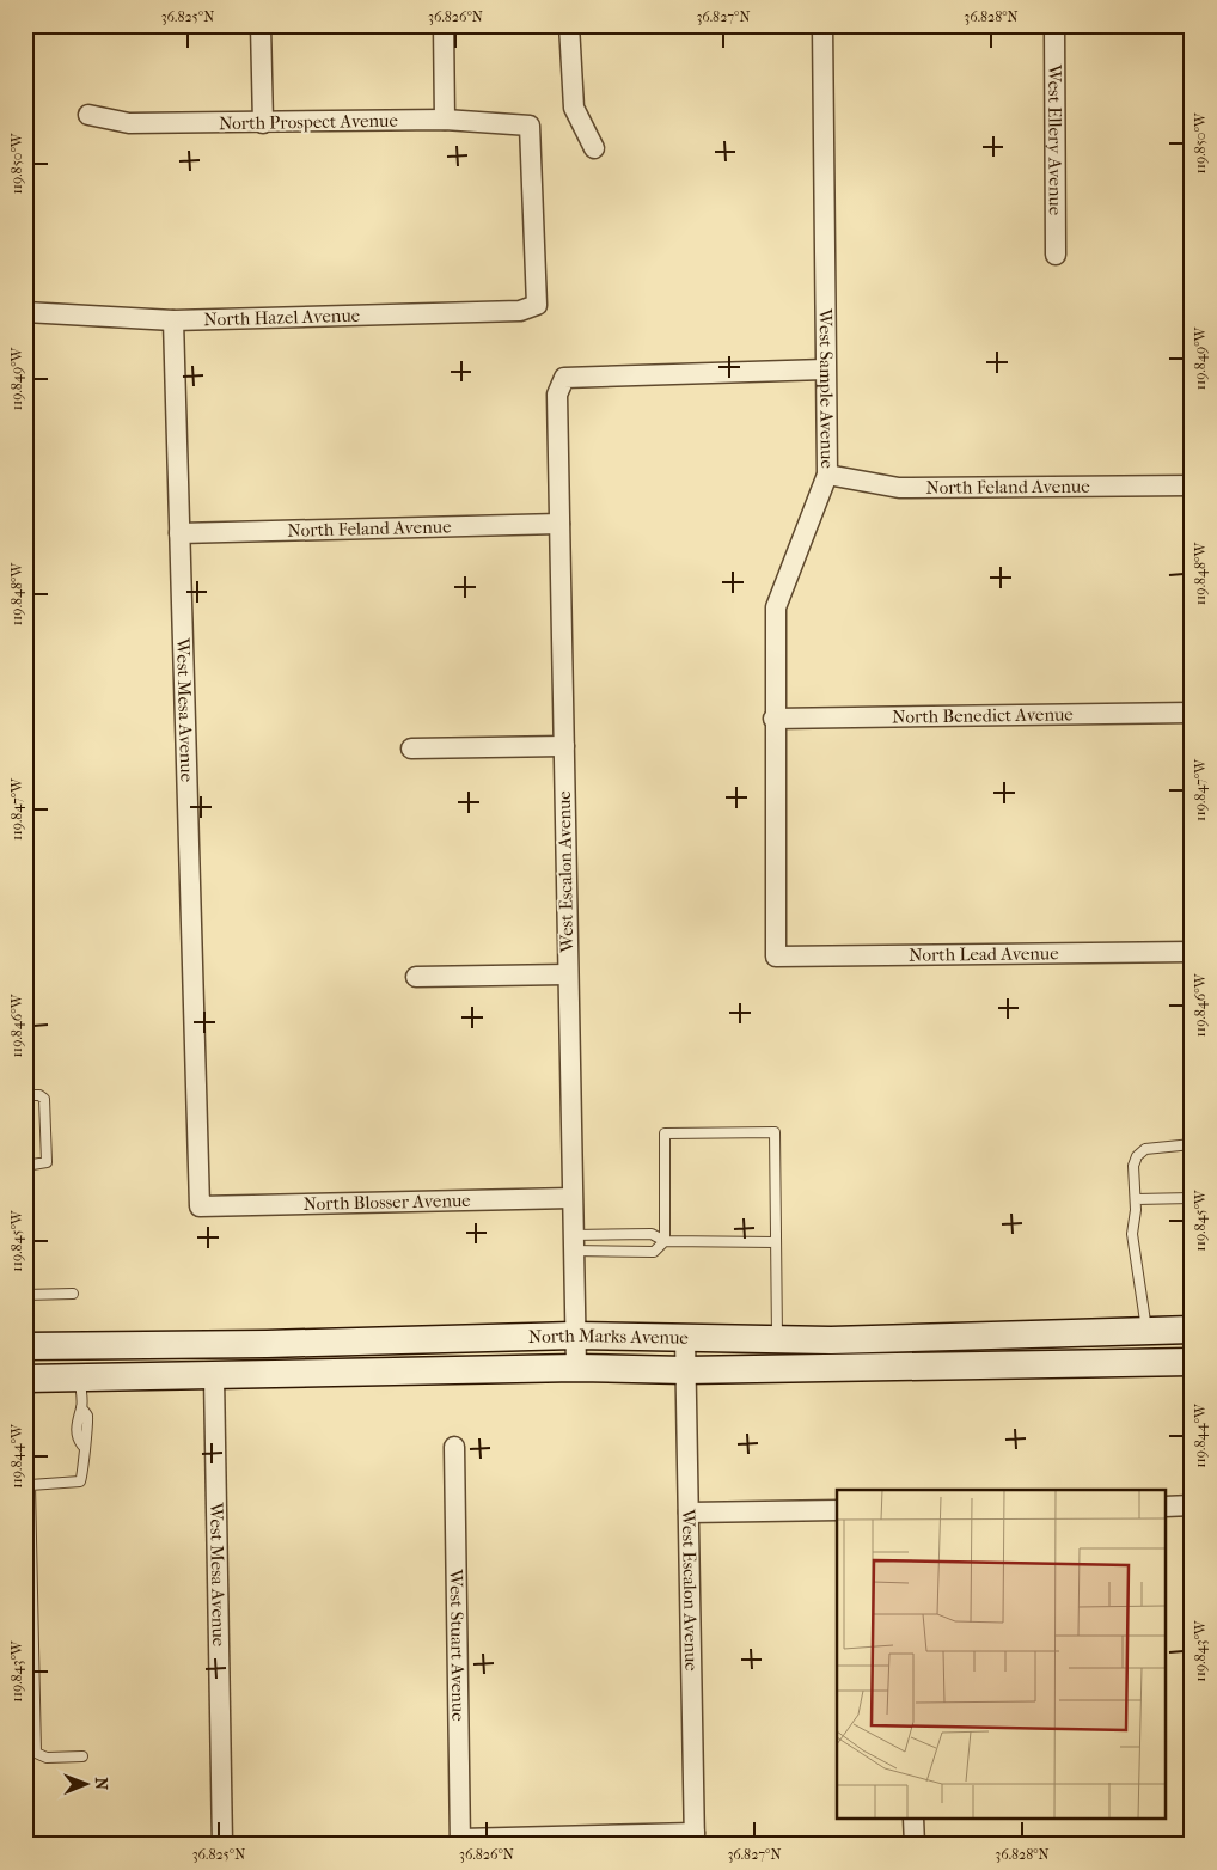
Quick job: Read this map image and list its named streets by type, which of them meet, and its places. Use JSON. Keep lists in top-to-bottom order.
{
  "streets": {
    "main road": ["North Marks Avenue"],
    "street": [
      "North Prospect Avenue",
      "West Ellery Avenue",
      "North Hazel Avenue",
      "West Sample Avenue",
      "North Feland Avenue",
      "West Mesa Avenue",
      "North Benedict Avenue",
      "West Escalon Avenue",
      "North Lead Avenue",
      "North Blosser Avenue",
      "West Stuart Avenue"
    ]
  },
  "crossings": [
    ["North Prospect Avenue", "North Hazel Avenue"],
    ["North Hazel Avenue", "West Mesa Avenue"],
    ["West Sample Avenue", "North Feland Avenue"],
    ["West Sample Avenue", "North Benedict Avenue"],
    ["West Sample Avenue", "West Escalon Avenue"],
    ["West Sample Avenue", "North Lead Avenue"],
    ["North Feland Avenue", "West Mesa Avenue"],
    ["North Feland Avenue", "West Escalon Avenue"],
    ["West Mesa Avenue", "North Blosser Avenue"],
    ["West Mesa Avenue", "North Marks Avenue"],
    ["West Escalon Avenue", "North Blosser Avenue"],
    ["West Escalon Avenue", "North Marks Avenue"]
  ],
  "north": "right",
  "coordinates": [
    "36.825°N",
    "36.826°N",
    "36.827°N",
    "36.828°N",
    "119.850°W",
    "119.849°W",
    "119.848°W",
    "119.847°W",
    "119.846°W",
    "119.845°W",
    "119.844°W",
    "119.843°W"
  ]
}
